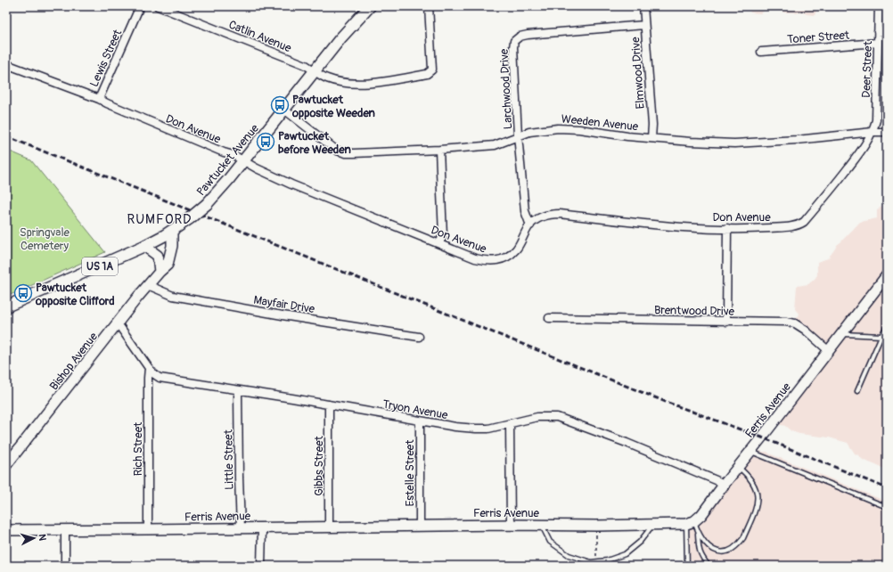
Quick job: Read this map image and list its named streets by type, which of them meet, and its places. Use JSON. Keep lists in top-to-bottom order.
{
  "streets": {
    "main road": ["Pawtucket Avenue", "US 1A"],
    "street": [
      "Catlin Avenue",
      "Toner Street",
      "Lewis Street",
      "Deer Street",
      "Elmwood Drive",
      "Larchwood Drive",
      "Weeden Avenue",
      "Don Avenue",
      "Mayfair Drive",
      "Brentwood Drive",
      "Bishop Avenue",
      "Tryon Avenue",
      "Ferris Avenue",
      "Rich Street",
      "Little Street",
      "Gibbs Street",
      "Estelle Street"
    ]
  },
  "crossings": [
    ["Catlin Avenue", "Pawtucket Avenue"],
    ["Toner Street", "Deer Street"],
    ["Lewis Street", "Don Avenue"],
    ["Deer Street", "Weeden Avenue"],
    ["Deer Street", "Don Avenue"],
    ["Elmwood Drive", "Larchwood Drive"],
    ["Elmwood Drive", "Weeden Avenue"],
    ["Larchwood Drive", "Weeden Avenue"],
    ["Larchwood Drive", "Don Avenue"],
    ["Weeden Avenue", "Don Avenue"],
    ["Weeden Avenue", "Pawtucket Avenue"],
    ["Don Avenue", "Pawtucket Avenue"],
    ["Pawtucket Avenue", "Bishop Avenue"],
    ["Mayfair Drive", "Bishop Avenue"],
    ["Brentwood Drive", "Ferris Avenue"],
    ["Bishop Avenue", "Tryon Avenue"],
    ["Tryon Avenue", "Ferris Avenue"],
    ["Tryon Avenue", "Rich Street"],
    ["Tryon Avenue", "Little Street"],
    ["Tryon Avenue", "Gibbs Street"],
    ["Tryon Avenue", "Estelle Street"],
    ["Ferris Avenue", "Rich Street"],
    ["Ferris Avenue", "Little Street"],
    ["Ferris Avenue", "Gibbs Street"],
    ["Ferris Avenue", "Estelle Street"]
  ],
  "districts": ["RUMFORD"],
  "parks": ["Springvale Cemetery"],
  "places": {
    "bus stop": ["Pawtucket opposite Weeden", "Pawtucket before Weeden", "Pawtucket opposite Clifford"]
  },
  "north": "right"
}
